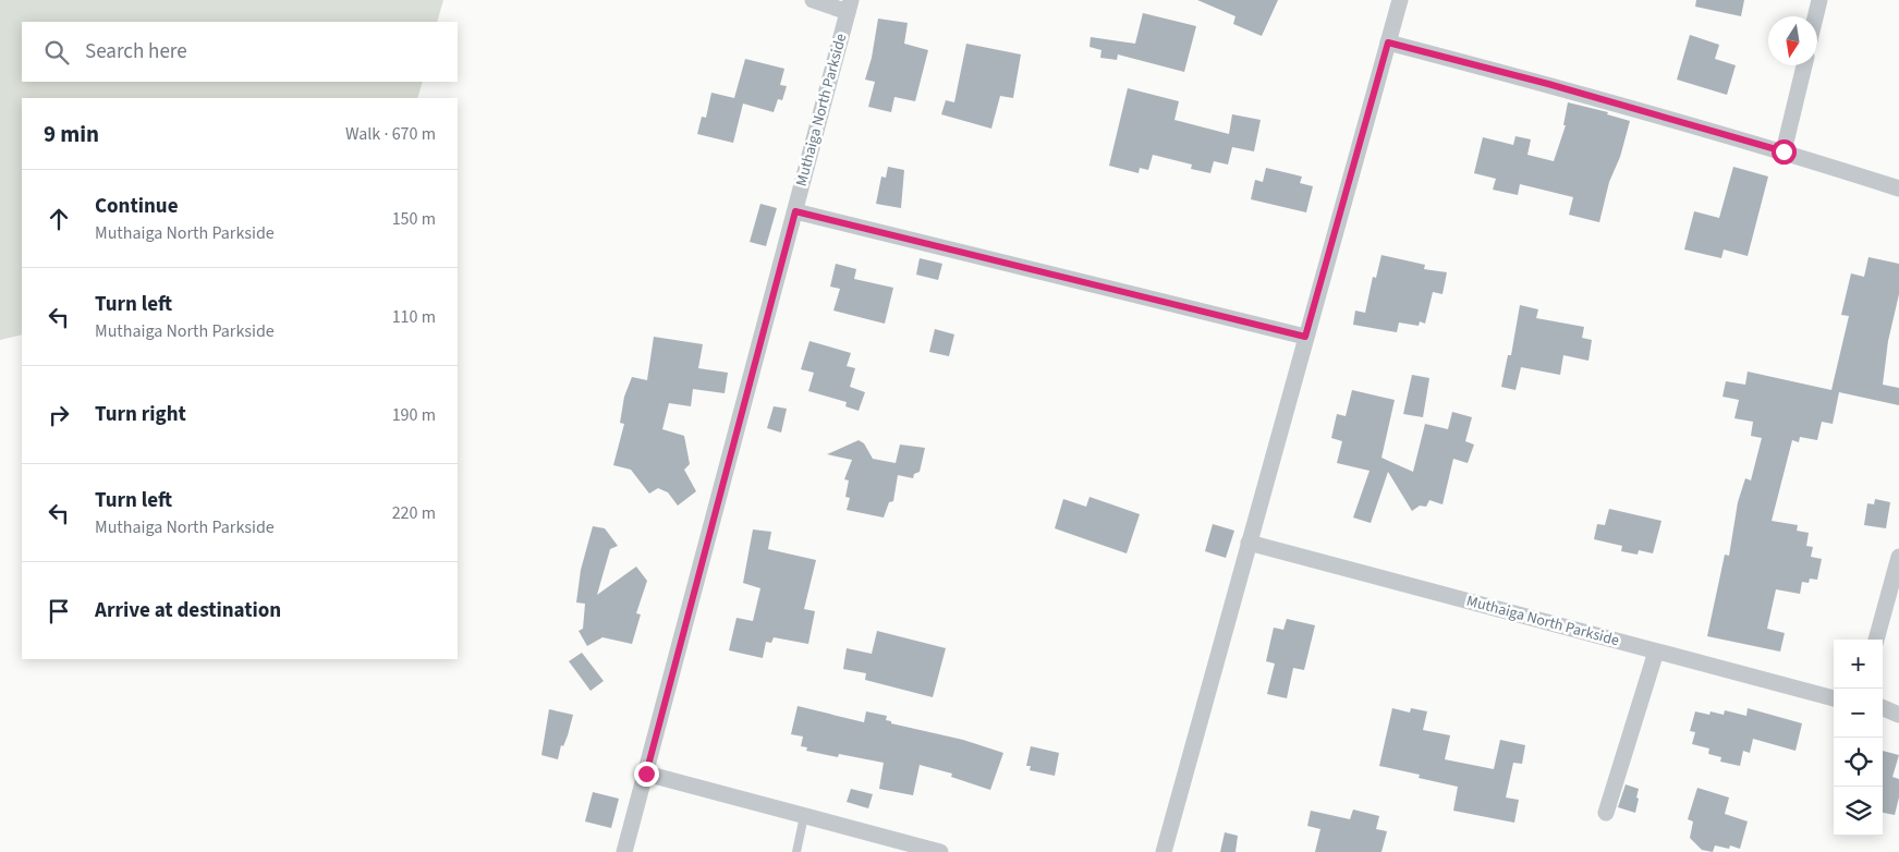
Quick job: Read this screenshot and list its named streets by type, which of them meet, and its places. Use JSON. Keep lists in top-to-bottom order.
{
  "streets": {
    "street": ["Muthaiga North Parkside"]
  },
  "north": "bottom",
  "page": {
    "search": "Search here",
    "heading": ["9 min", "Walk · 670 m"],
    "list": [
      ["Continue", "Muthaiga North Parkside", "150 m"],
      ["Turn left", "Muthaiga North Parkside", "110 m"],
      ["Turn right", "190 m"],
      ["Turn left", "Muthaiga North Parkside", "220 m"],
      "Arrive at destination"
    ],
    "map_buttons": ["+", "−"]
  }
}
